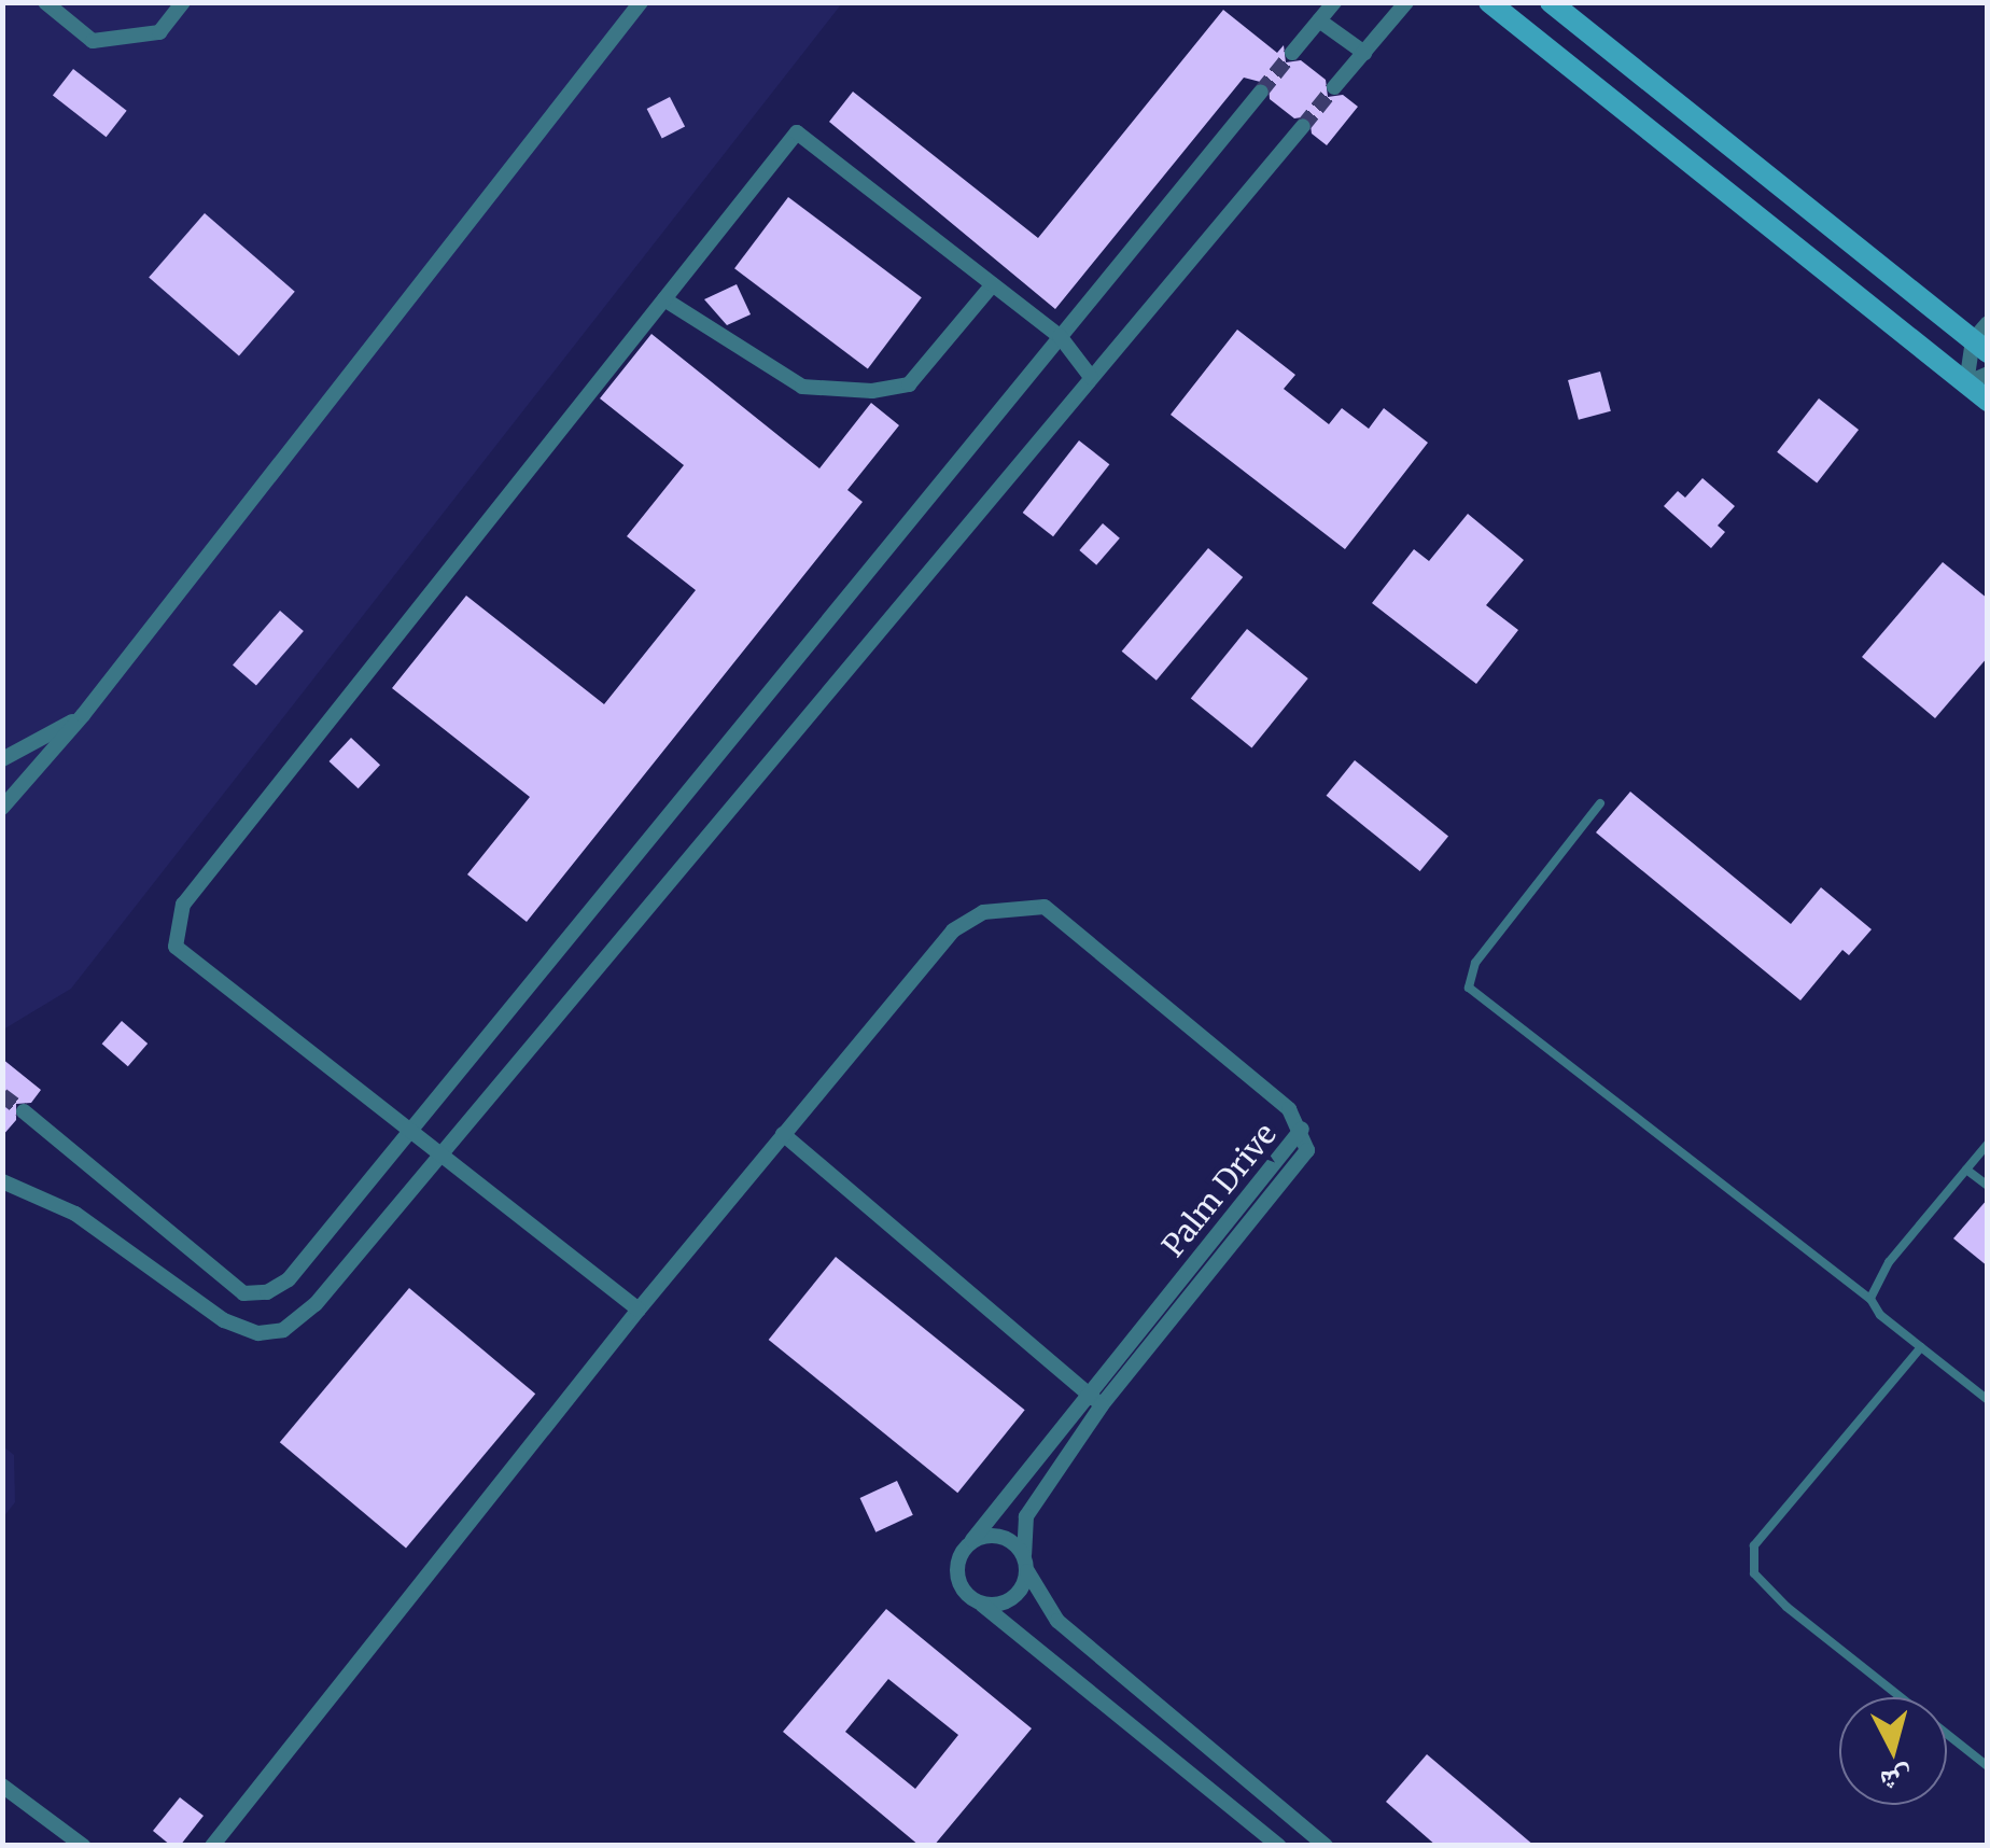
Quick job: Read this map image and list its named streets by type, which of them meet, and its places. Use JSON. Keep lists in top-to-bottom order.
{
  "streets": {
    "street": ["Palm Drive"]
  },
  "north": "bottom"
}
